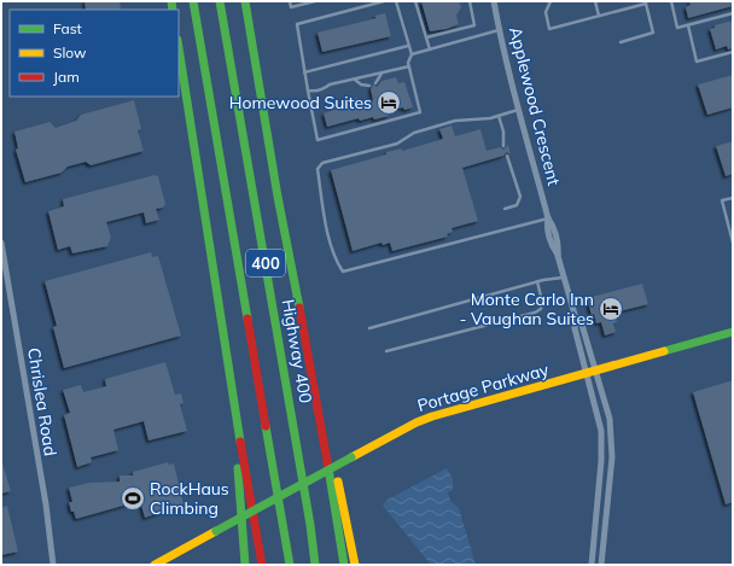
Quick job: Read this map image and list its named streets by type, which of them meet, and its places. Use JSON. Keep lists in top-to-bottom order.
{
  "streets": {
    "main road": ["400", "Highway 400", "Portage Parkway"],
    "street": ["Applewood Crescent", "Chrislea Road"]
  },
  "crossings": [
    ["Applewood Crescent", "Portage Parkway"]
  ],
  "places": {
    "hotel": ["Homewood Suites", "Monte Carlo Inn - Vaughan Suites"],
    "sports": ["RockHaus Climbing"]
  },
  "legend": ["Fast", "Slow", "Jam"]
}
